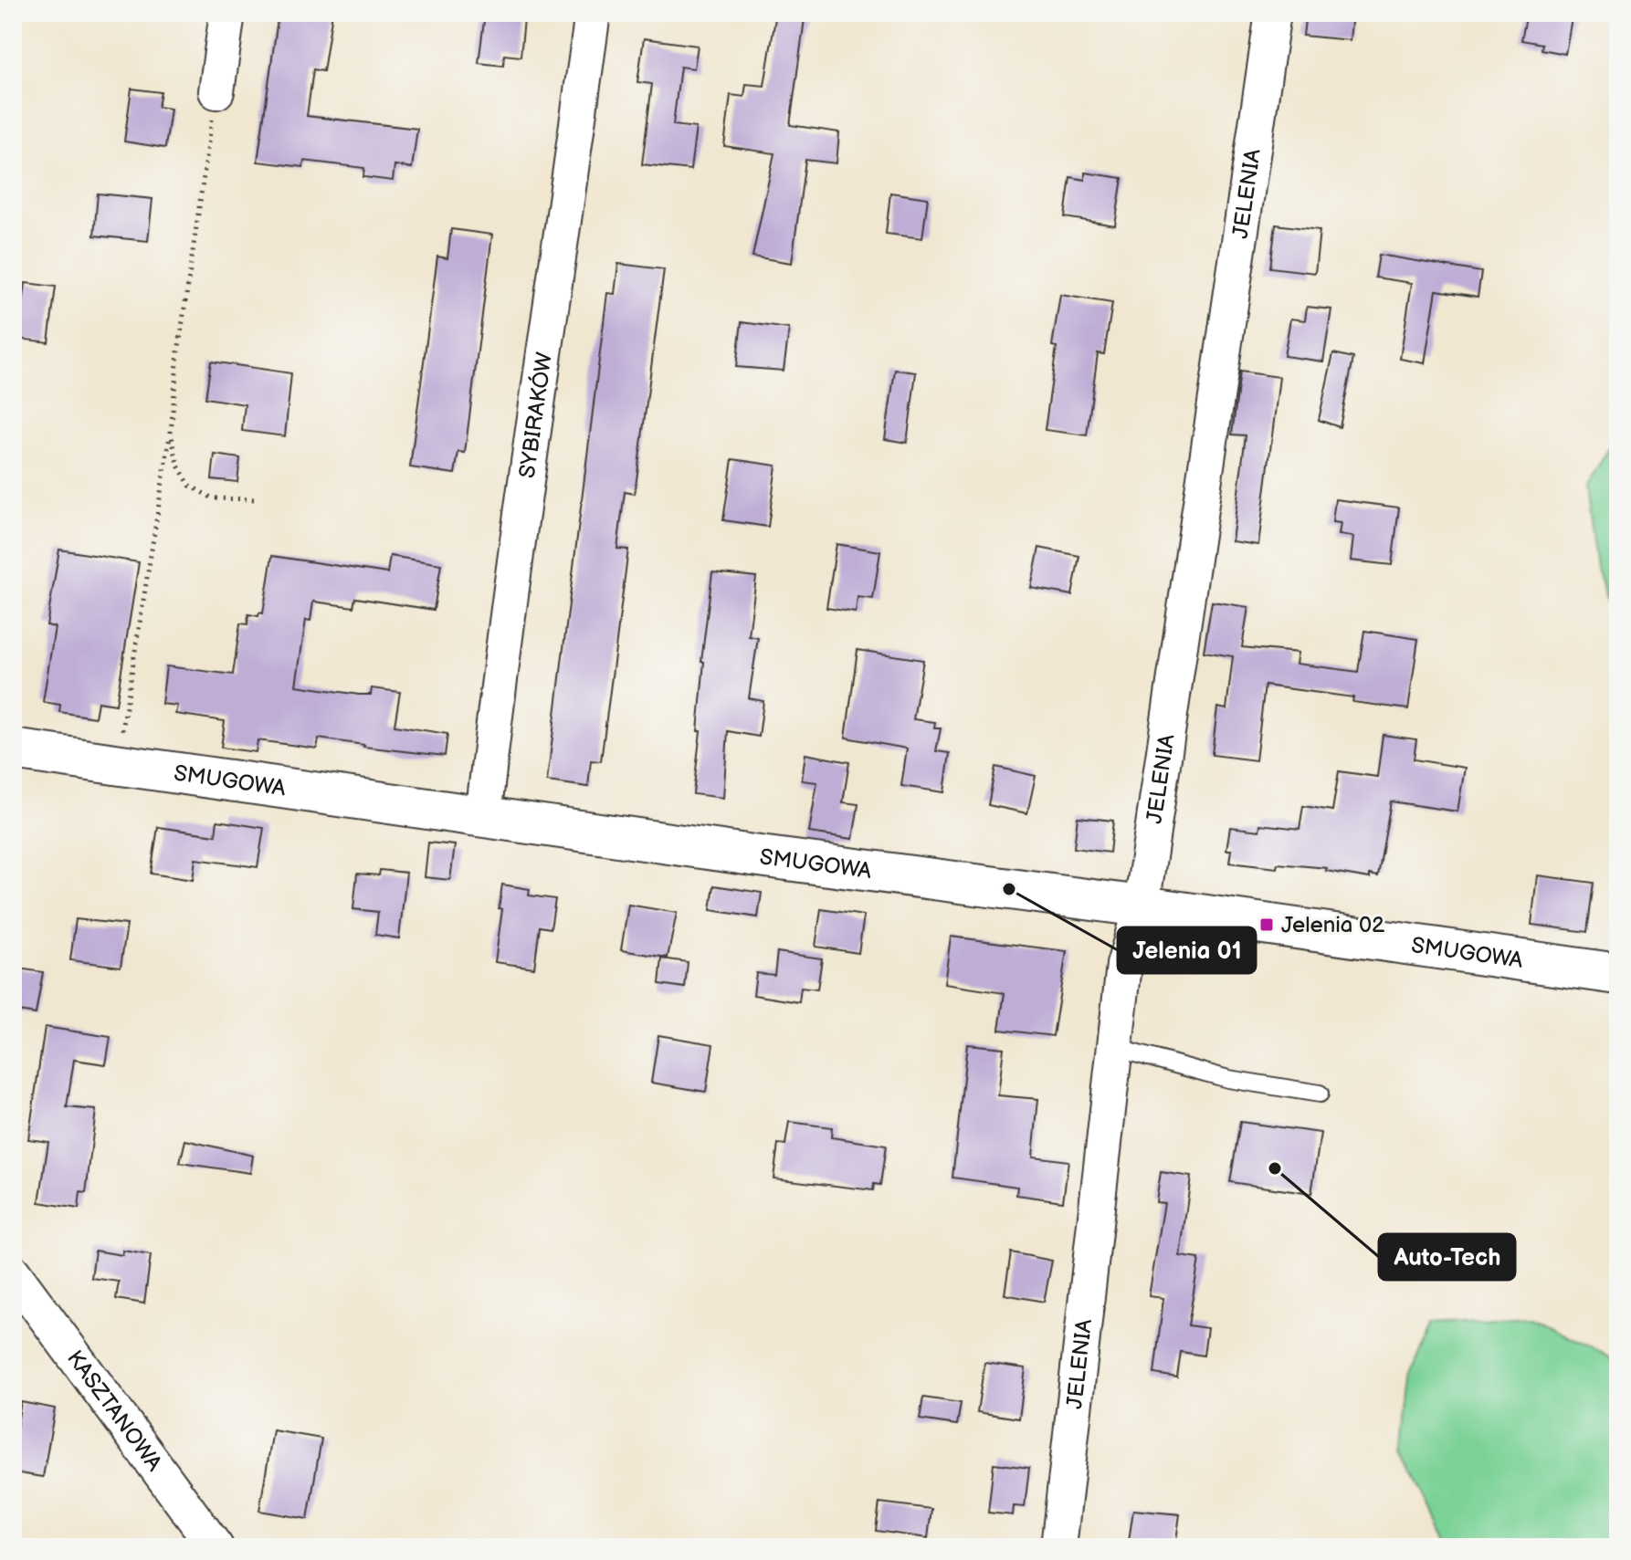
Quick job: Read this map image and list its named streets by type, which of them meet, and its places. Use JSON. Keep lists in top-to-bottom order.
{
  "streets": {
    "street": [
      "JELENIA",
      "SYBIRAKÓW",
      "SMUGOWA",
      "KASZTANOWA"
    ]
  },
  "crossings": [
    ["JELENIA", "SMUGOWA"],
    ["SYBIRAKÓW", "SMUGOWA"]
  ],
  "places": {
    "other": ["Jelenia 01", "Auto-Tech"],
    "transit": ["Jelenia 02"]
  }
}
